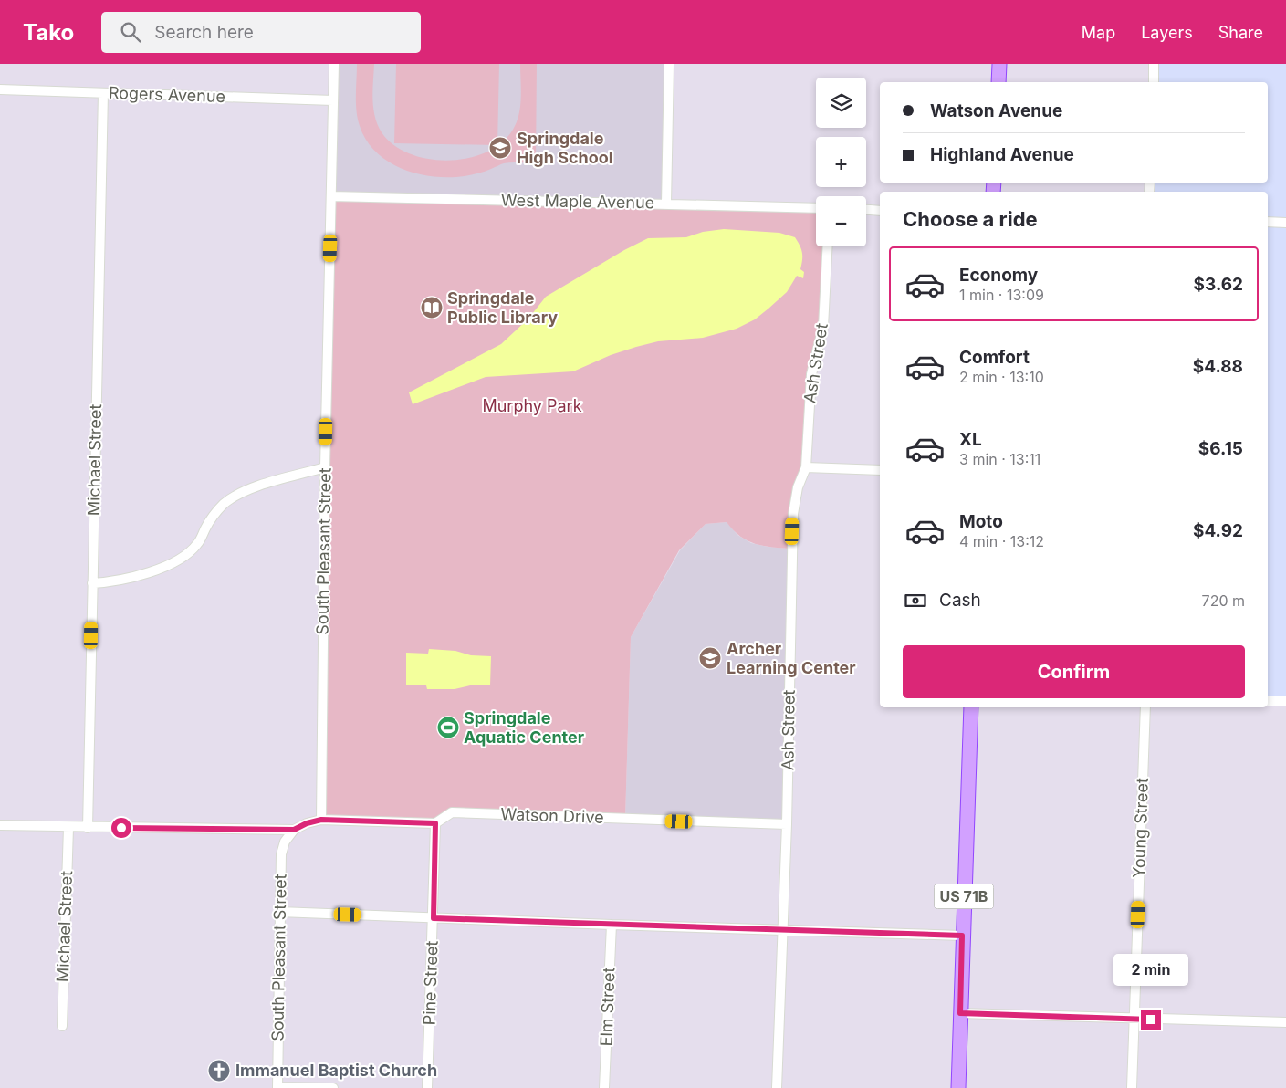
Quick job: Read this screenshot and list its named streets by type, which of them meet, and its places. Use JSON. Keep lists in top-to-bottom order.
{
  "streets": {
    "main road": ["US 71B"],
    "street": [
      "Rogers Avenue",
      "West Maple Avenue",
      "Ash Street",
      "Michael Street",
      "South Pleasant Street",
      "Watson Drive",
      "Young Street",
      "Pine Street",
      "Elm Street"
    ]
  },
  "crossings": [
    ["Rogers Avenue", "Michael Street"],
    ["Rogers Avenue", "South Pleasant Street"],
    ["West Maple Avenue", "South Pleasant Street"],
    ["Ash Street", "Watson Drive"],
    ["Watson Drive", "Pine Street"]
  ],
  "parks": ["Murphy Park"],
  "places": {
    "school or university": ["Springdale High School", "Archer Learning Center"],
    "library": ["Springdale Public Library"],
    "sports": ["Springdale Aquatic Center"],
    "church": ["Immanuel Baptist Church"]
  },
  "page": {
    "header": "Tako",
    "search": "Search here",
    "nav": ["Map", "Layers", "Share"],
    "map_buttons": ["+", "−"],
    "banner": ["Watson Avenue", "Highland Avenue"],
    "heading": "Choose a ride",
    "list": [
      {
        "name": "Economy",
        "note": "1 min · 13:09",
        "value": "$3.62"
      },
      {
        "name": "Comfort",
        "note": "2 min · 13:10",
        "value": "$4.88"
      },
      {
        "name": "XL",
        "note": "3 min · 13:11",
        "value": "$6.15"
      },
      {
        "name": "Moto",
        "note": "4 min · 13:12",
        "value": "$4.92"
      }
    ],
    "pay": ["Cash", "720 m"],
    "buttons": "Confirm",
    "bubble": "2 min"
  }
}
